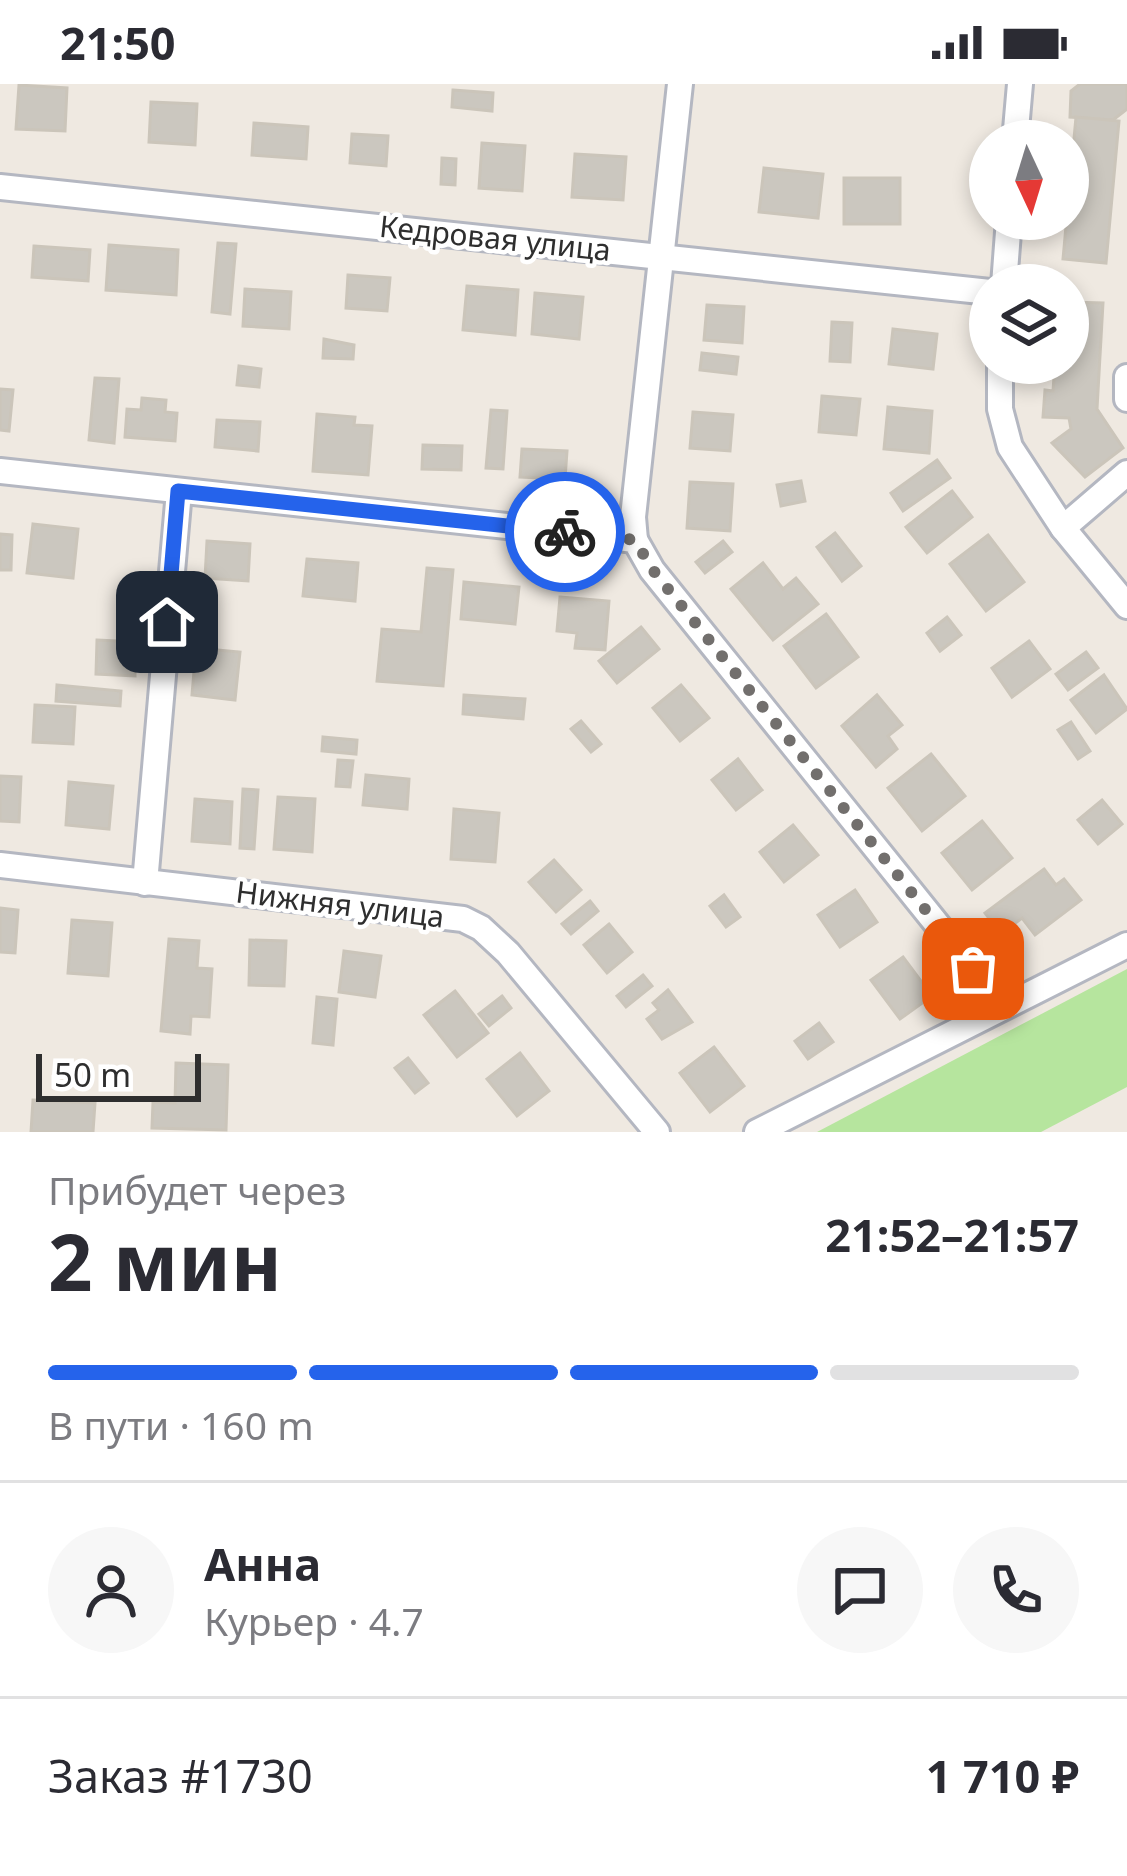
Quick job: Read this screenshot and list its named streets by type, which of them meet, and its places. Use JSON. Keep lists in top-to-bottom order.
{
  "streets": {
    "street": ["Кедровая улица", "Нижняя улица"]
  },
  "scale_bar": "50 m",
  "north": "bottom",
  "page": {
    "status": "21:50",
    "scale": "50 m",
    "heading": ["2 мин", "Прибудет через", "21:52–21:57"],
    "panel": [
      "Анна",
      "Курьер · 4.7",
      "Заказ #1730",
      "1 710 ₽"
    ],
    "bar": "В пути · 160 m"
  }
}
